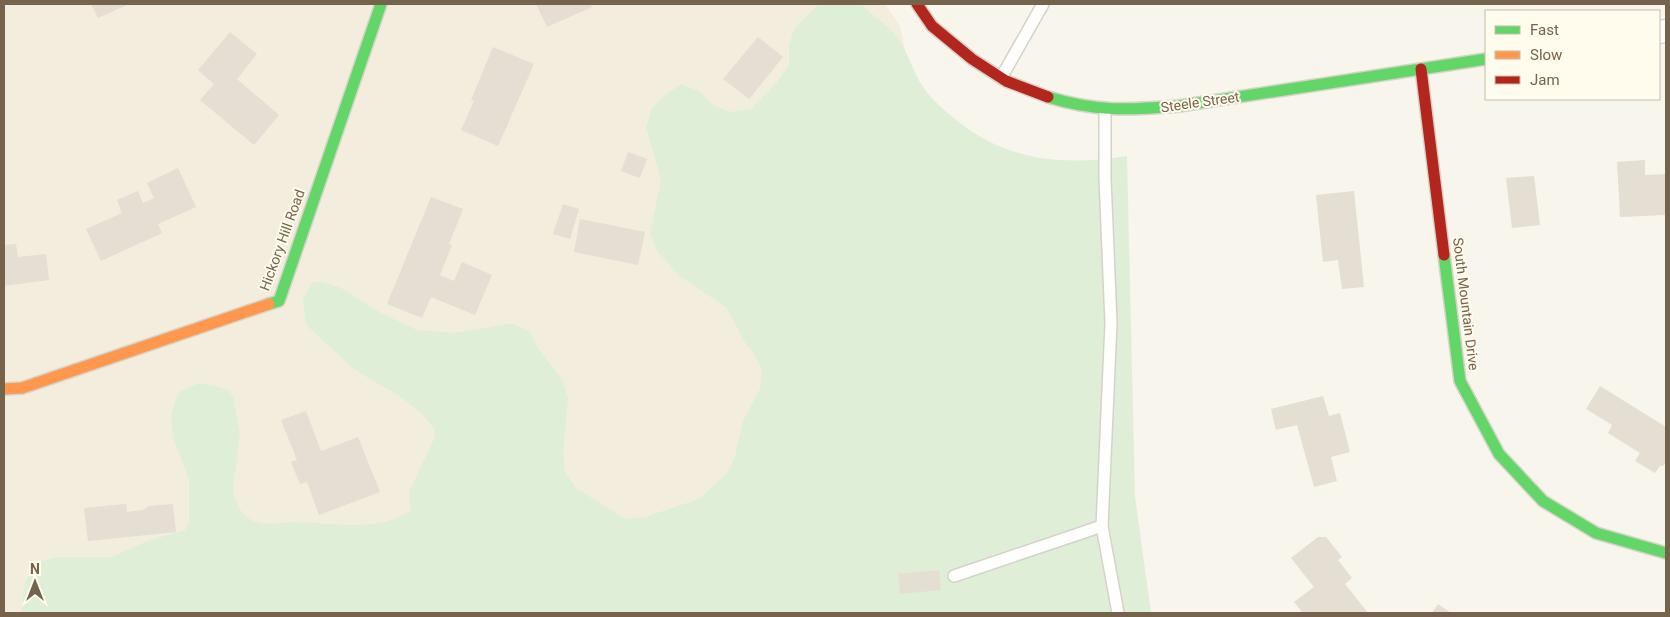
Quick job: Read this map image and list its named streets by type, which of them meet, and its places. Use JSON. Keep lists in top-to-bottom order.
{
  "streets": {
    "street": ["Steele Street", "Hickory Hill Road", "South Mountain Drive"]
  },
  "crossings": [
    ["Steele Street", "South Mountain Drive"]
  ],
  "legend": ["Fast", "Slow", "Jam"],
  "north": "top"
}
